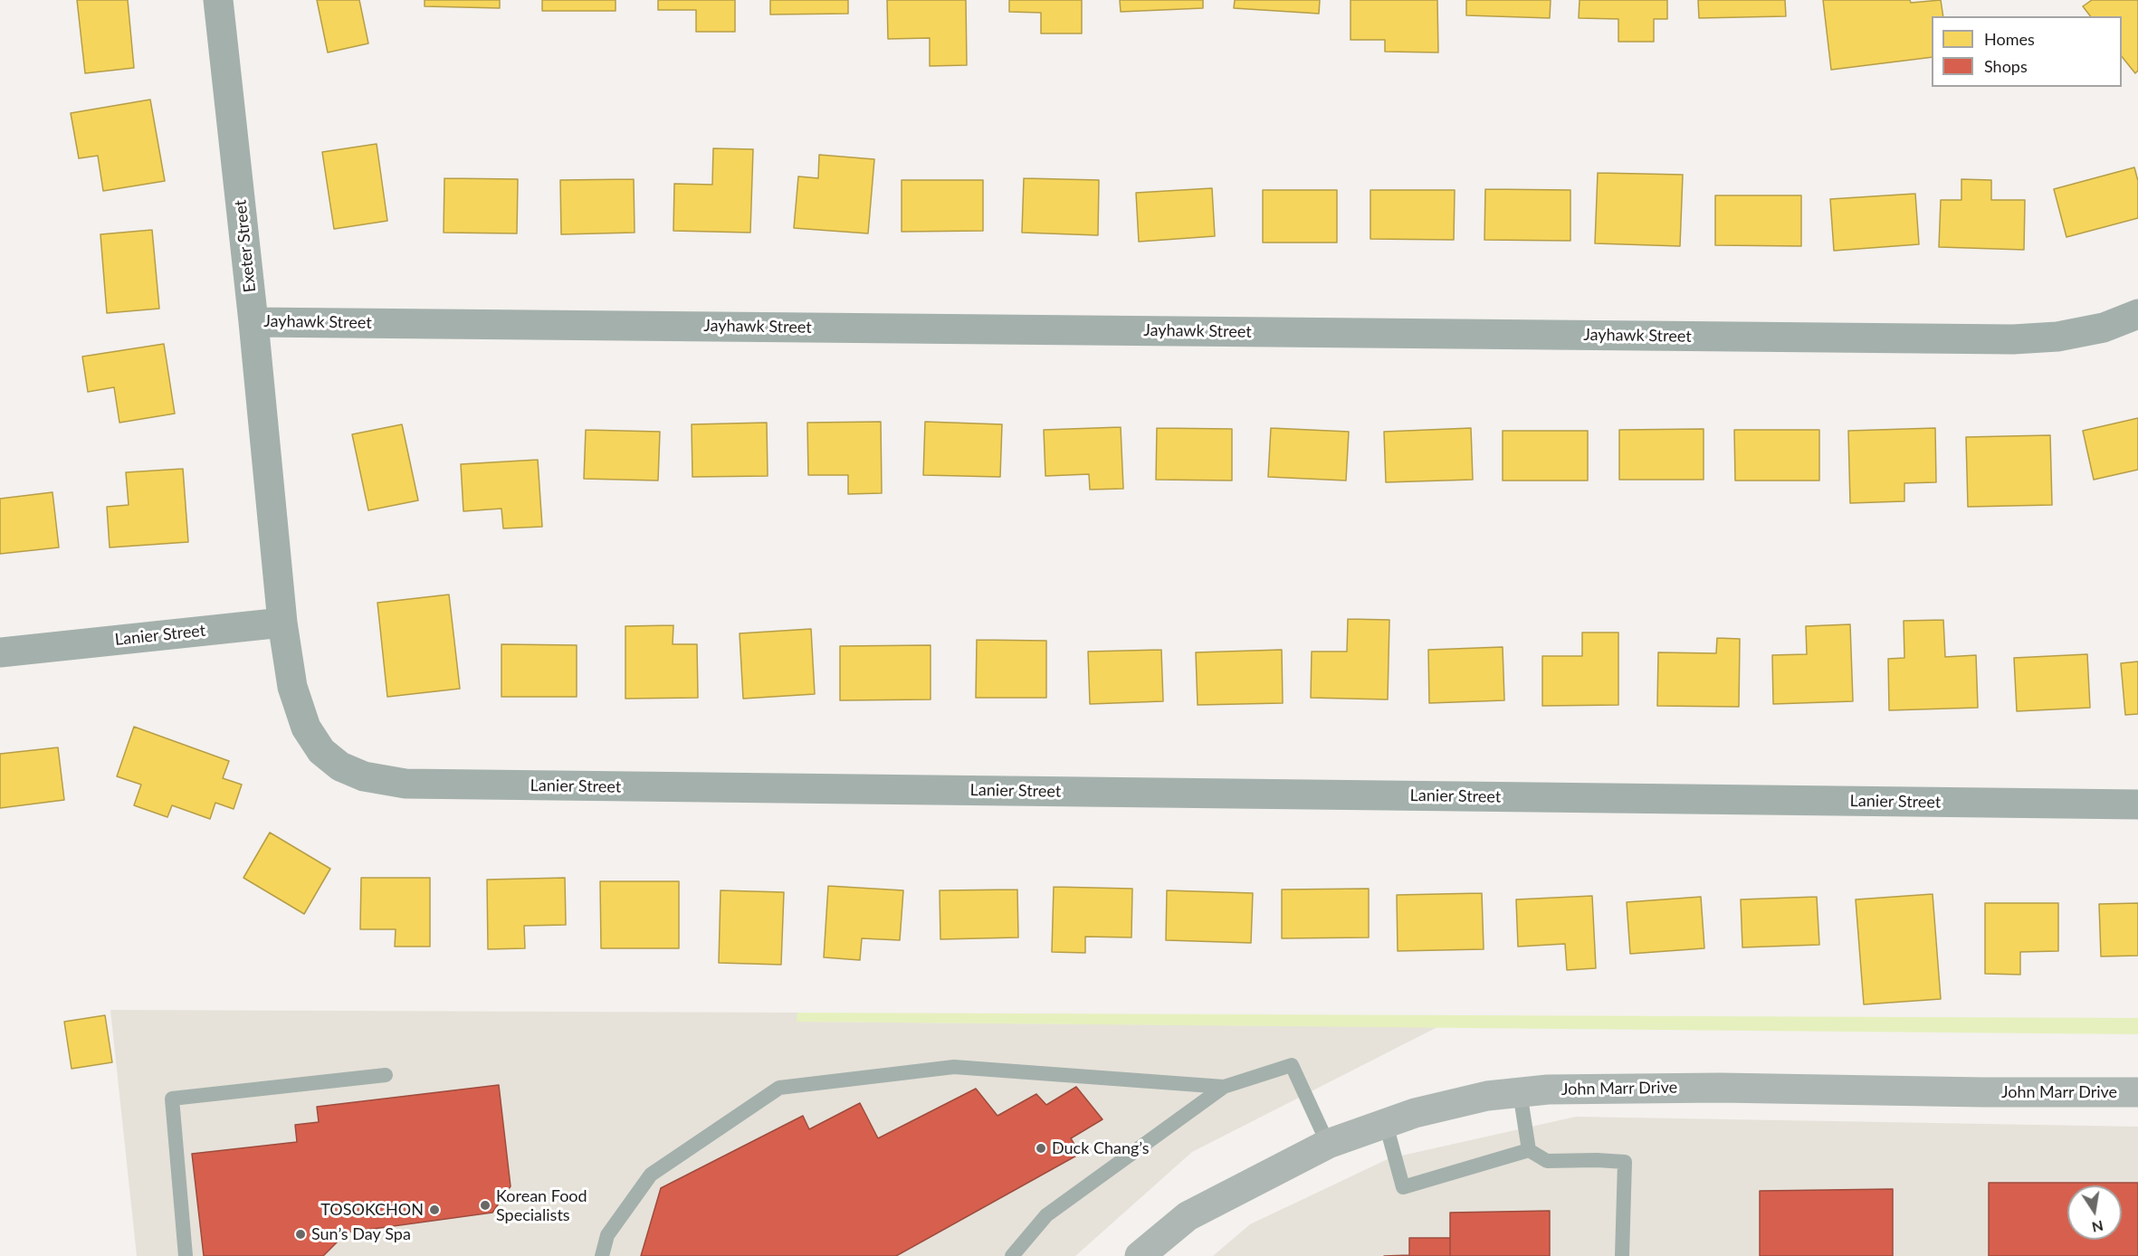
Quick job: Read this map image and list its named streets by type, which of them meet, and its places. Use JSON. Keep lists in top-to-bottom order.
{
  "streets": {
    "street": [
      "Exeter Street",
      "Jayhawk Street",
      "Lanier Street",
      "John Marr Drive"
    ]
  },
  "crossings": [
    ["Exeter Street", "Jayhawk Street"],
    ["Exeter Street", "Lanier Street"]
  ],
  "places": [
    "Duck Chang’s",
    "Korean Food Specialists",
    "TOSOKCHON",
    "Sun’s Day Spa"
  ],
  "legend": ["Homes", "Shops"],
  "north": "bottom"
}
